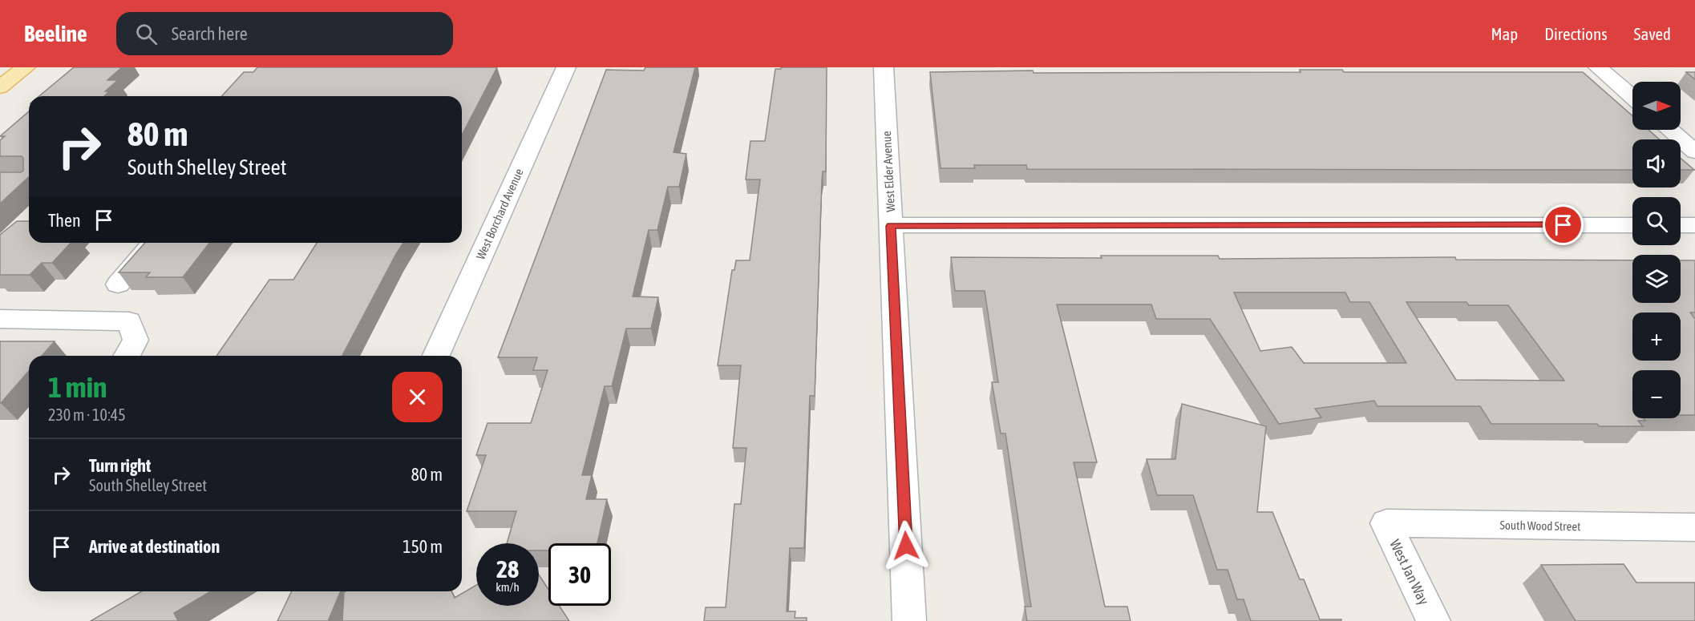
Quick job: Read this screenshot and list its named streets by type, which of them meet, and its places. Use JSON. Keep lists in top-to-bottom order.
{
  "streets": {
    "street": [
      "West Elder Avenue",
      "West Borchard Avenue",
      "South Wood Street",
      "West Jan Way"
    ]
  },
  "crossings": [
    ["South Wood Street", "West Jan Way"]
  ],
  "north": "right",
  "page": {
    "header": "Beeline",
    "search": "Search here",
    "nav": ["Map", "Directions", "Saved"],
    "map_buttons": ["+", "−"],
    "turn": ["80 m", "South Shelley Street"],
    "then": "Then",
    "heading": ["1 min", "230 m · 10:45"],
    "list": [
      {
        "name": "Turn right",
        "note": "South Shelley Street",
        "value": "80 m"
      },
      {
        "name": "Arrive at destination",
        "value": "150 m"
      }
    ],
    "speed": "28 km/h",
    "limit": "30"
  }
}
